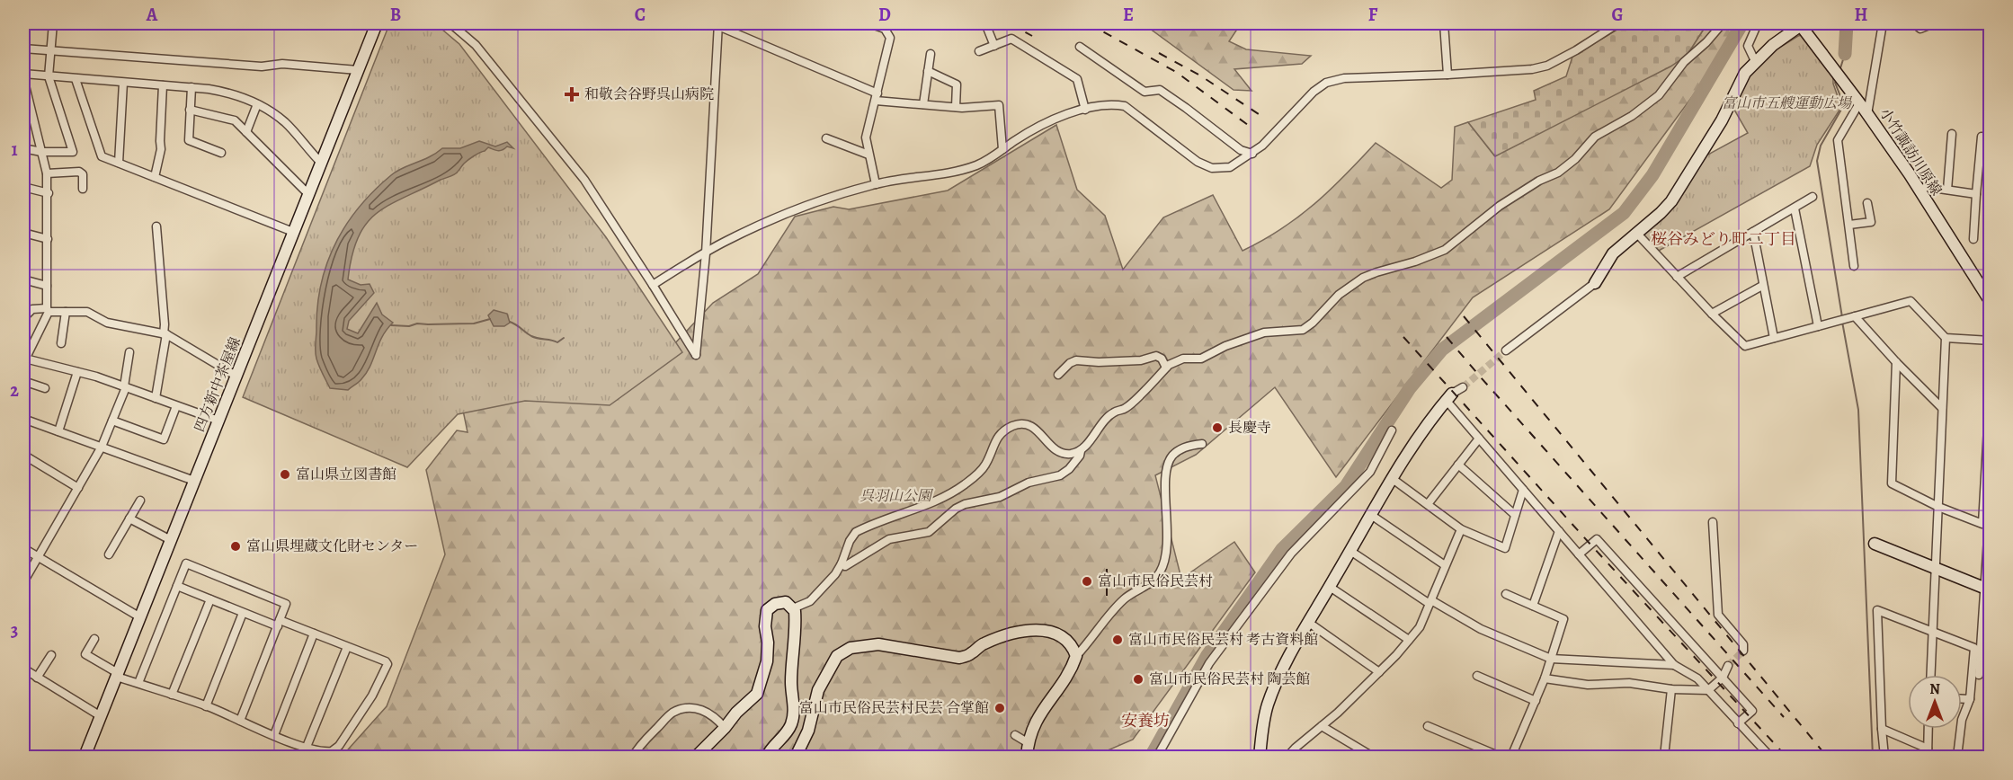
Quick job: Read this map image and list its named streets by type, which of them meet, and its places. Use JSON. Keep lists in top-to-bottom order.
{
  "streets": {
    "street": ["小竹諏訪川原線", "四方新中茶屋線"]
  },
  "districts": ["桜谷みどり町二丁目", "安養坊"],
  "parks": ["富山市五艘運動広場", "呉羽山公園"],
  "places": {
    "health": ["和敬会谷野呉山病院"],
    "other": [
      "長慶寺",
      "富山県立図書館",
      "富山県埋蔵文化財センター",
      "富山市民俗民芸村",
      "富山市民俗民芸村 考古資料館",
      "富山市民俗民芸村 陶芸館",
      "富山市民俗民芸村民芸 合掌館"
    ]
  },
  "north": "top",
  "grid": {
    "columns": [
      "A",
      "B",
      "C",
      "D",
      "E",
      "F",
      "G",
      "H"
    ],
    "rows": ["1", "2", "3"]
  }
}
